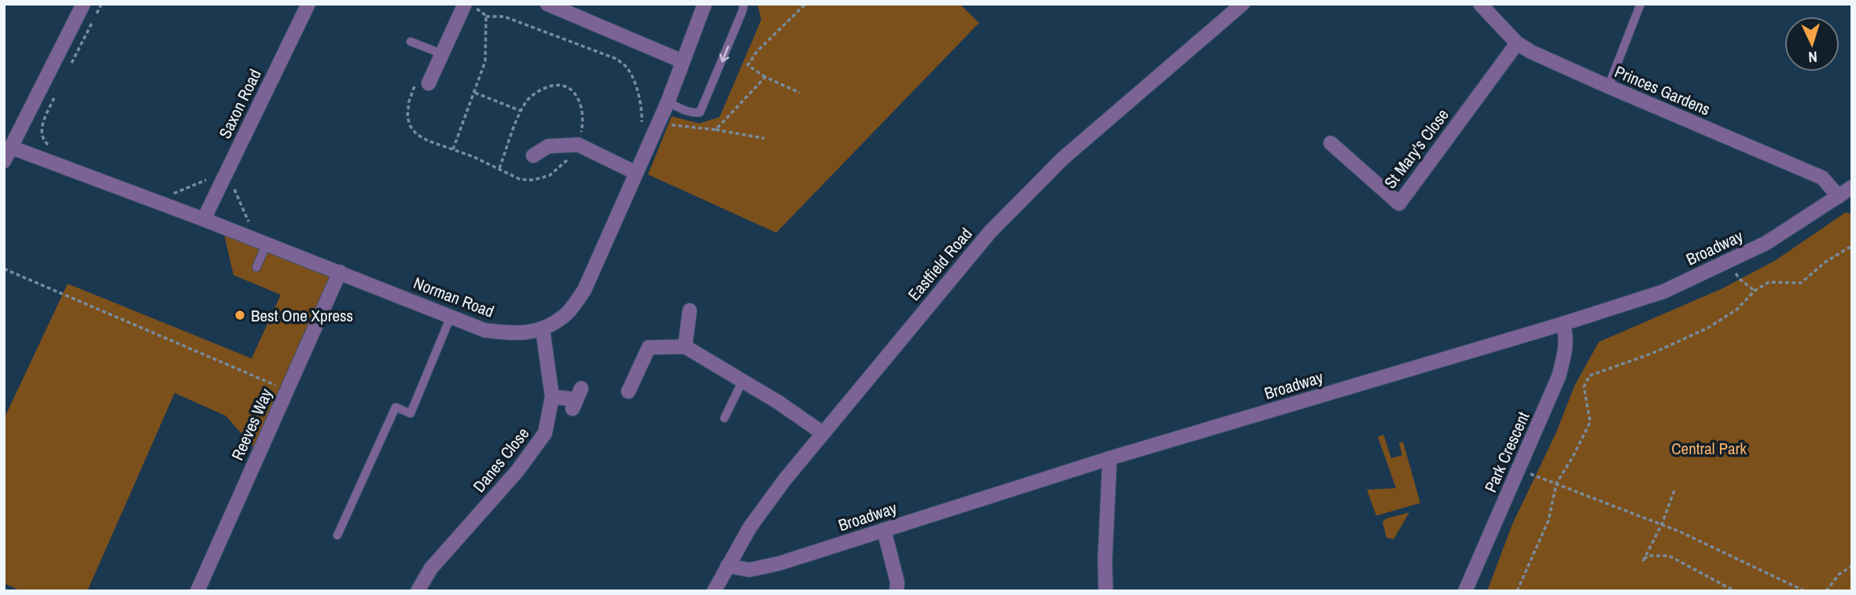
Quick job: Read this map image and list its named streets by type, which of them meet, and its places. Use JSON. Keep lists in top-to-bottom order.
{
  "streets": {
    "street": [
      "Princes Gardens",
      "Saxon Road",
      "St Mary's Close",
      "Broadway",
      "Eastfield Road",
      "Norman Road",
      "Reeves Way",
      "Park Crescent",
      "Danes Close"
    ]
  },
  "crossings": [
    ["Princes Gardens", "St Mary's Close"],
    ["Princes Gardens", "Broadway"],
    ["Saxon Road", "Norman Road"],
    ["Broadway", "Eastfield Road"],
    ["Broadway", "Park Crescent"],
    ["Norman Road", "Reeves Way"],
    ["Norman Road", "Danes Close"]
  ],
  "parks": ["Central Park"],
  "places": ["Best One Xpress"],
  "north": "bottom"
}
